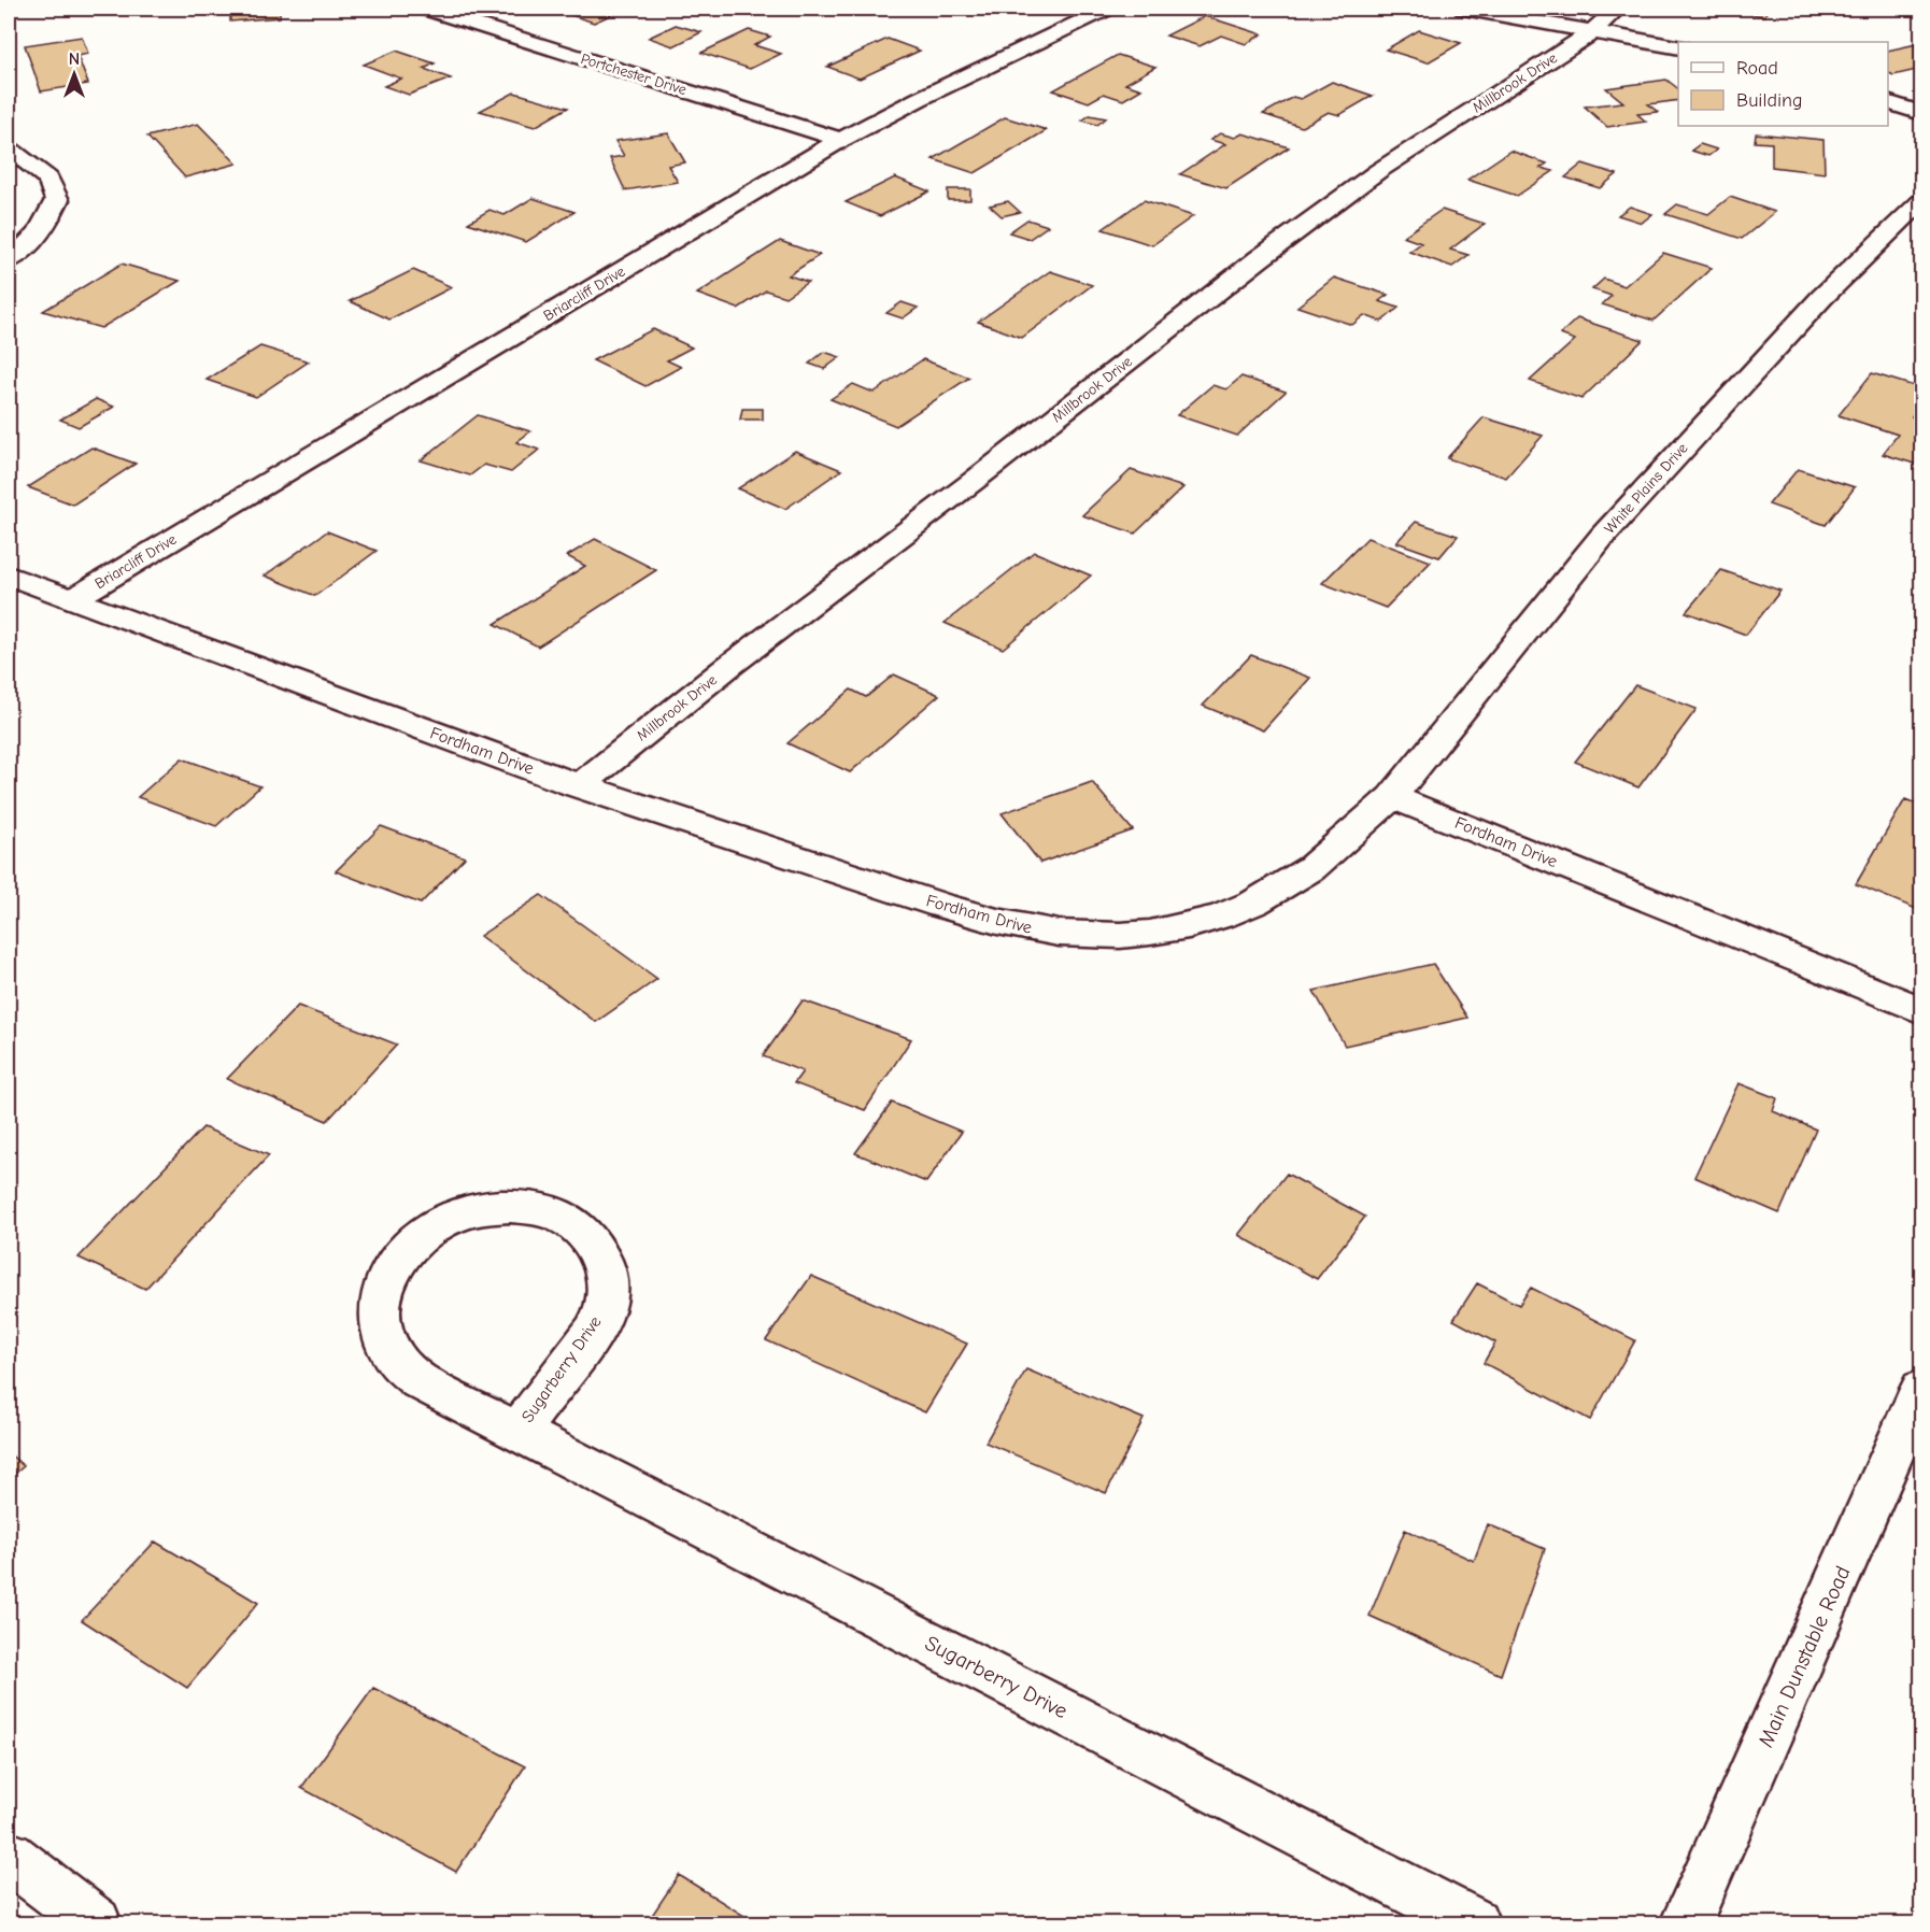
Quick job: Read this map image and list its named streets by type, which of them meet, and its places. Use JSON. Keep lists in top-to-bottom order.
{
  "streets": {
    "street": [
      "Portchester Drive",
      "Millbrook Drive",
      "Briarcliff Drive",
      "White Plains Drive",
      "Fordham Drive",
      "Sugarberry Drive",
      "Main Dunstable Road"
    ]
  },
  "crossings": [
    ["Portchester Drive", "Briarcliff Drive"],
    ["Millbrook Drive", "Fordham Drive"],
    ["Briarcliff Drive", "Fordham Drive"],
    ["White Plains Drive", "Fordham Drive"]
  ],
  "legend": ["Road", "Building"],
  "north": "top"
}
